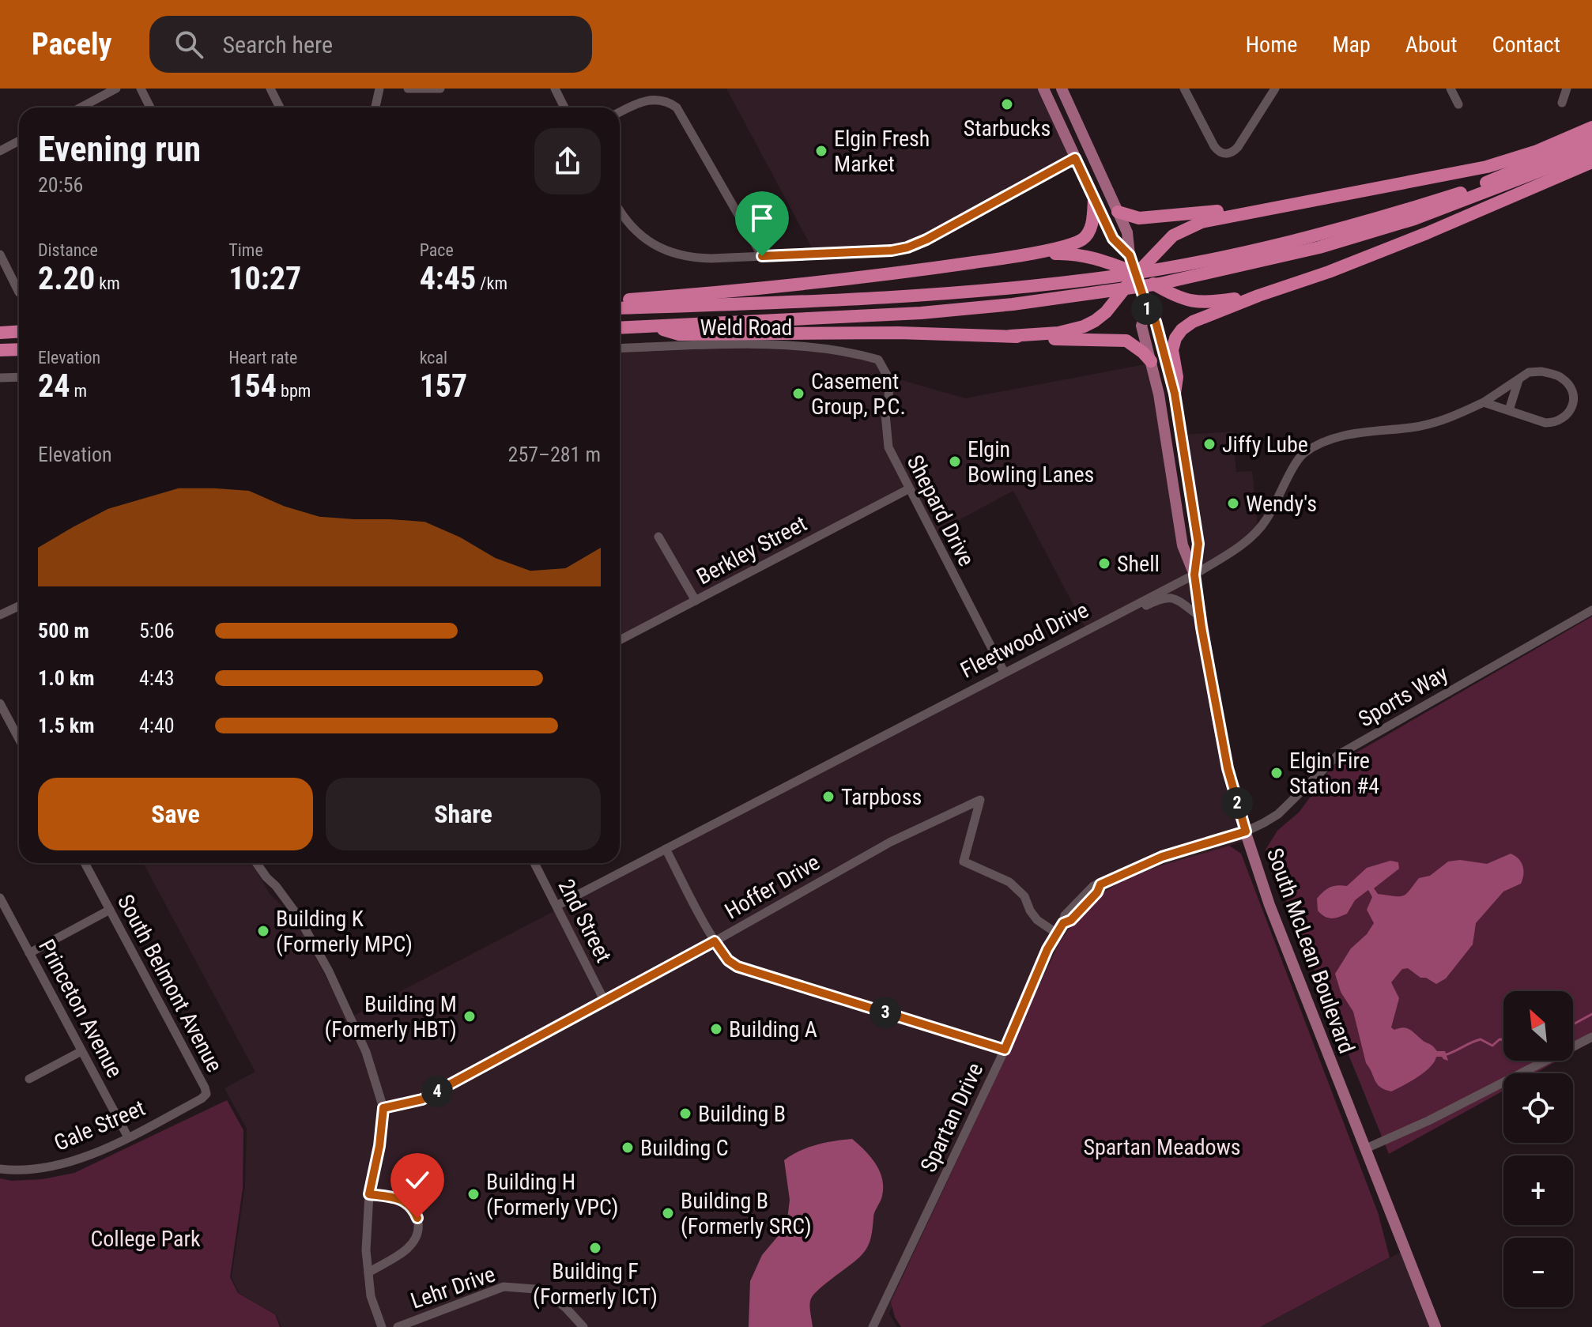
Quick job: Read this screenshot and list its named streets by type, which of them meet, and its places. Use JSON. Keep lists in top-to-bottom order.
{
  "streets": {
    "main road": ["South McLean Boulevard"],
    "street": [
      "Weld Road",
      "Shepard Drive",
      "Berkley Street",
      "Fleetwood Drive",
      "Sports Way",
      "Hoffer Drive",
      "2nd Street",
      "South Belmont Avenue",
      "Princeton Avenue",
      "Spartan Drive",
      "Gale Street",
      "Lehr Drive"
    ]
  },
  "crossings": [
    ["Weld Road", "Shepard Drive"],
    ["Shepard Drive", "Berkley Street"],
    ["Shepard Drive", "Fleetwood Drive"],
    ["Fleetwood Drive", "2nd Street"],
    ["Fleetwood Drive", "South McLean Boulevard"],
    ["Sports Way", "South McLean Boulevard"],
    ["Sports Way", "Spartan Drive"],
    ["Hoffer Drive", "2nd Street"],
    ["Hoffer Drive", "Spartan Drive"],
    ["South McLean Boulevard", "Spartan Drive"],
    ["South Belmont Avenue", "Gale Street"],
    ["Princeton Avenue", "Gale Street"]
  ],
  "parks": ["Spartan Meadows", "College Park"],
  "places": [
    "Starbucks",
    "Elgin Fresh Market",
    "Casement Group, P.C.",
    "Jiffy Lube",
    "Elgin Bowling Lanes",
    "Wendy's",
    "Shell",
    "Elgin Fire Station #4",
    "Tarpboss",
    "Building K (Formerly MPC)",
    "Building M (Formerly HBT)",
    "Building A",
    "Building B",
    "Building C",
    "Building H (Formerly VPC)",
    "Building B (Formerly SRC)",
    "Building F (Formerly ICT)"
  ],
  "north": "top left",
  "page": {
    "header": "Pacely",
    "search": "Search here",
    "nav": [
      "Home",
      "Map",
      "About",
      "Contact"
    ],
    "heading": ["Evening run", "20:56"],
    "stats": [
      ["Distance", "2.20 km"],
      ["Time", "10:27"],
      ["Pace", "4:45 /km"],
      ["Elevation", "24 m"],
      ["Heart rate", "154 bpm"],
      ["kcal", "157"]
    ],
    "pins": [
      "1",
      "2",
      "3",
      "4"
    ],
    "chart": ["Elevation", "257–281 m"],
    "list": [
      {
        "name": "500 m",
        "note": "5:06"
      },
      {
        "name": "1.0 km",
        "note": "4:43"
      },
      {
        "name": "1.5 km",
        "note": "4:40"
      }
    ],
    "buttons": ["Save", "Share"],
    "map_buttons": ["+", "−"]
  }
}
